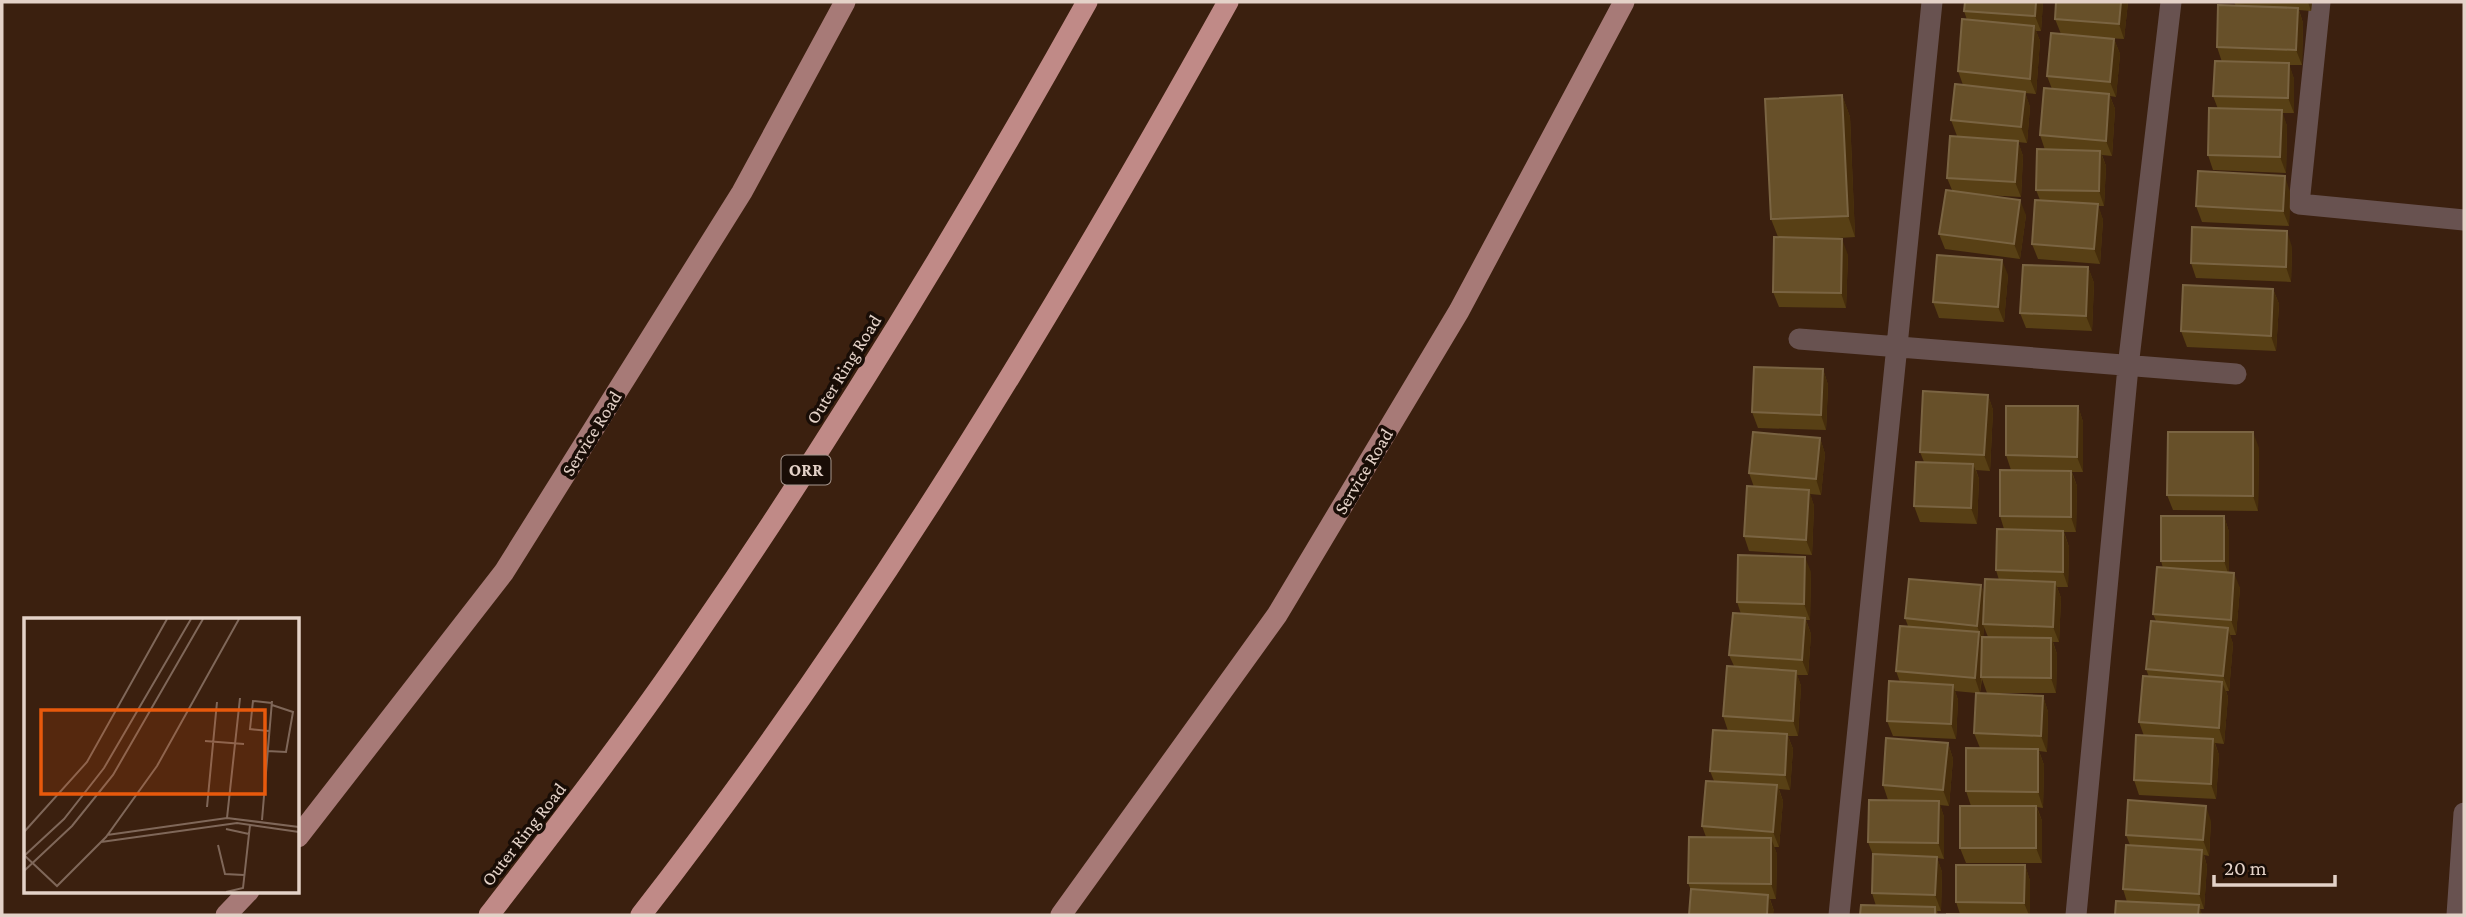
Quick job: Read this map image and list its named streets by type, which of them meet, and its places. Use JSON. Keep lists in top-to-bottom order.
{
  "streets": {
    "highway": ["Outer Ring Road", "ORR"],
    "main road": ["Service Road"]
  },
  "scale_bar": "20 m"
}
